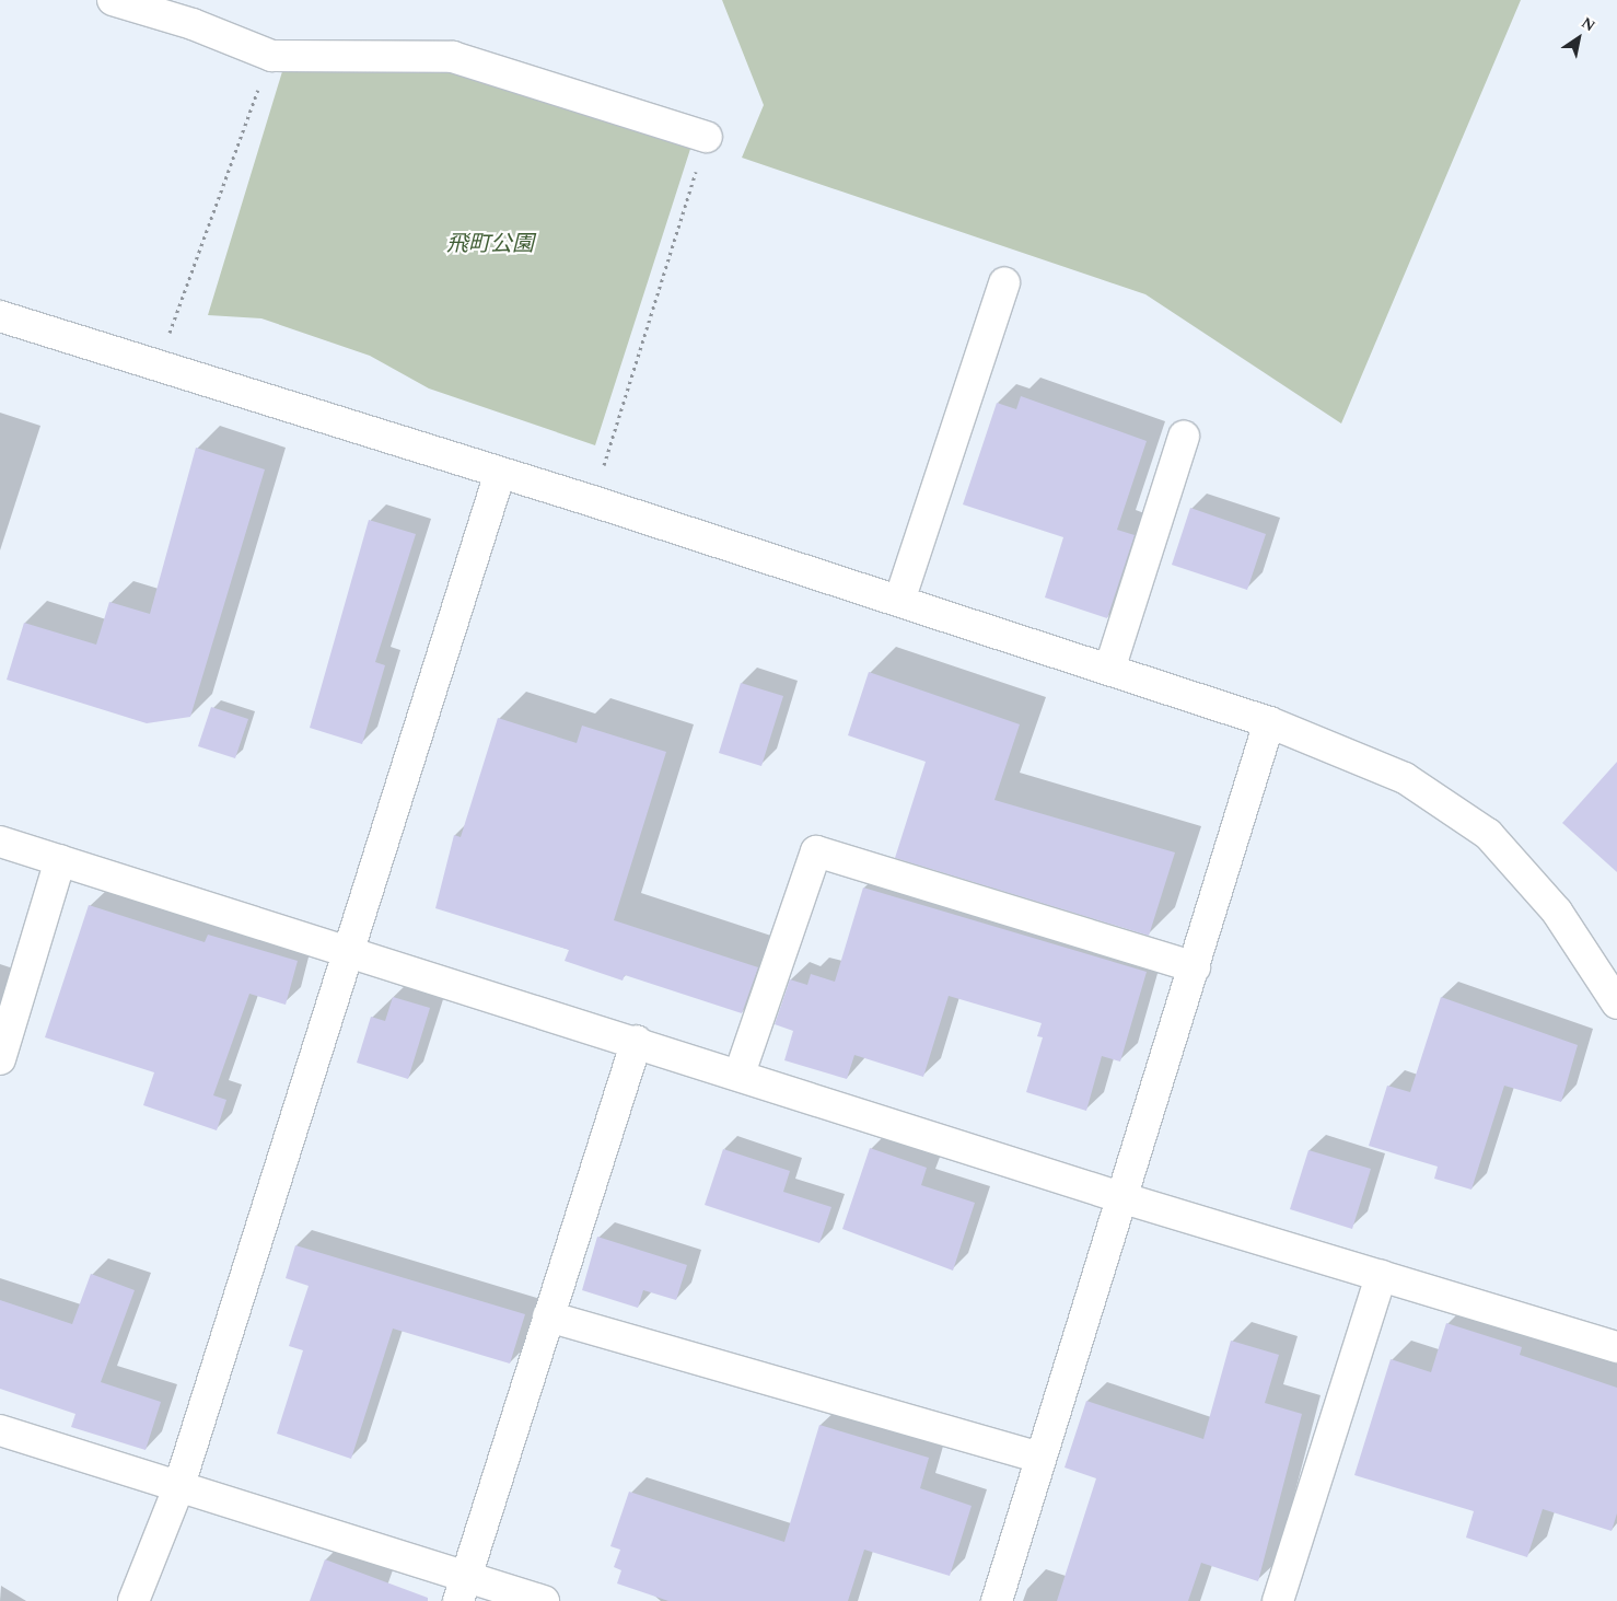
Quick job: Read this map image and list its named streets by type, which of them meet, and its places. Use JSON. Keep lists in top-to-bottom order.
{
  "parks": ["飛町公園"],
  "north": "top right"
}
